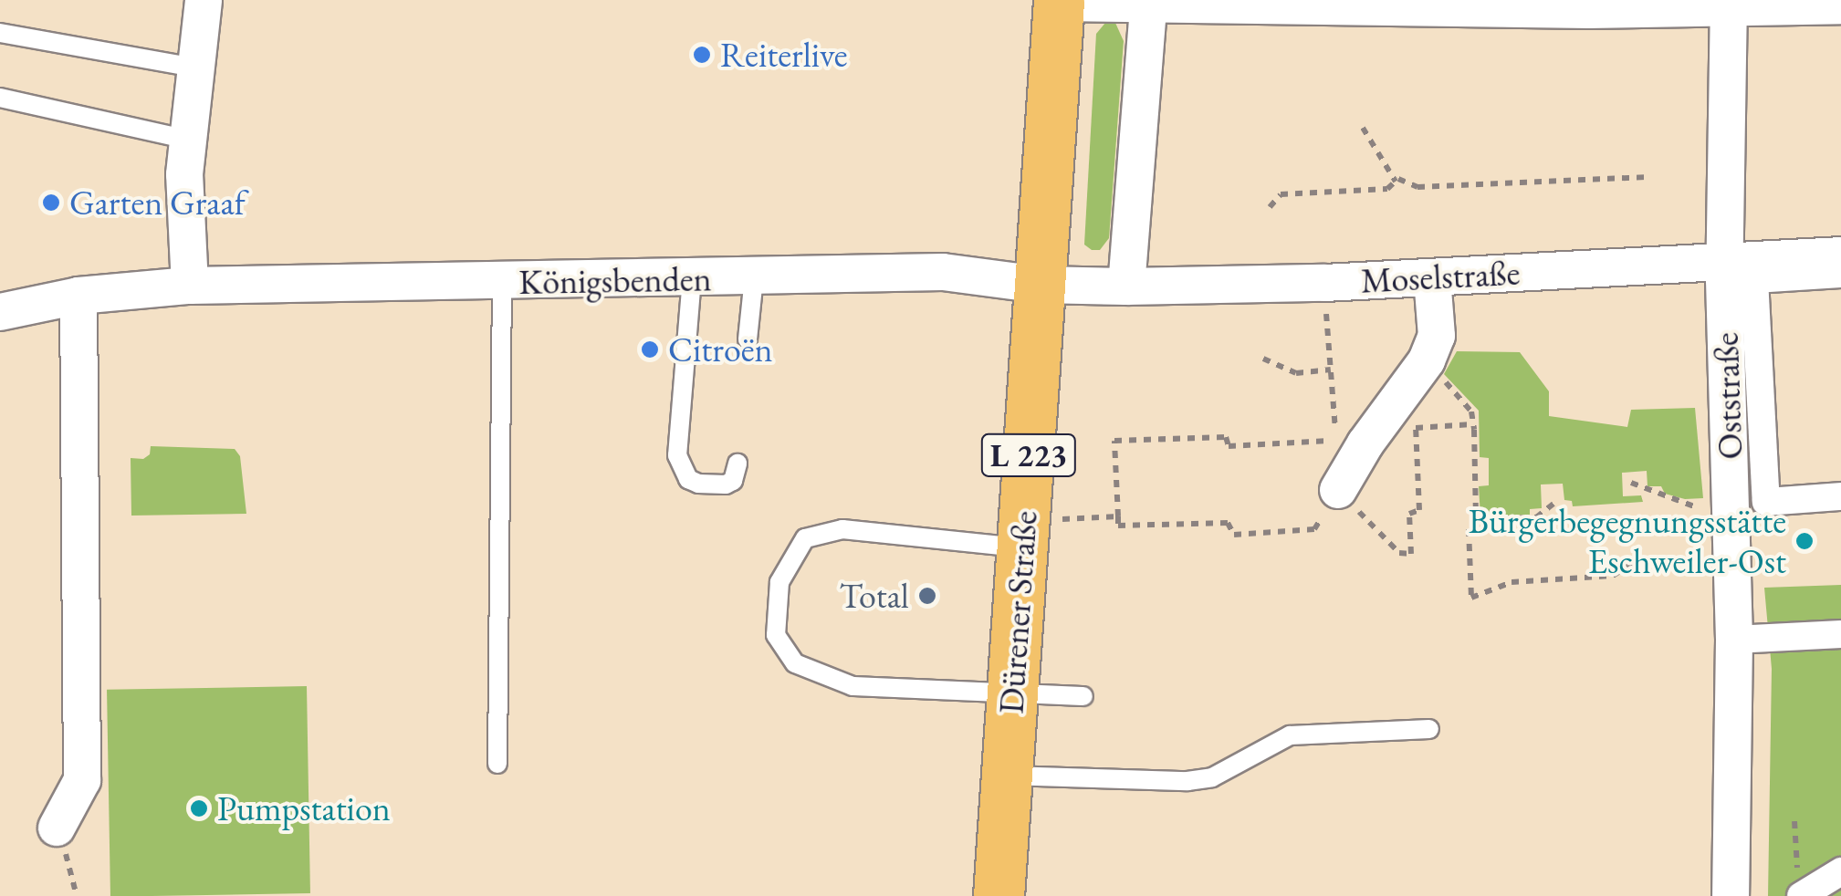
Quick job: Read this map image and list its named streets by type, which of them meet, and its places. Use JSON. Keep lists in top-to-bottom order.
{
  "streets": {
    "main road": ["L 223", "Dürener Straße"],
    "street": ["Moselstraße", "Königsbenden", "Oststraße"]
  },
  "crossings": [
    ["Moselstraße", "Königsbenden"],
    ["Moselstraße", "Oststraße"],
    ["Moselstraße", "Dürener Straße"],
    ["Königsbenden", "Dürener Straße"]
  ],
  "places": [
    "Reiterlive",
    "Garten Graaf",
    "Citroën",
    "Bürgerbegegnungsstätte Eschweiler-Ost",
    "Total",
    "Pumpstation"
  ]
}
